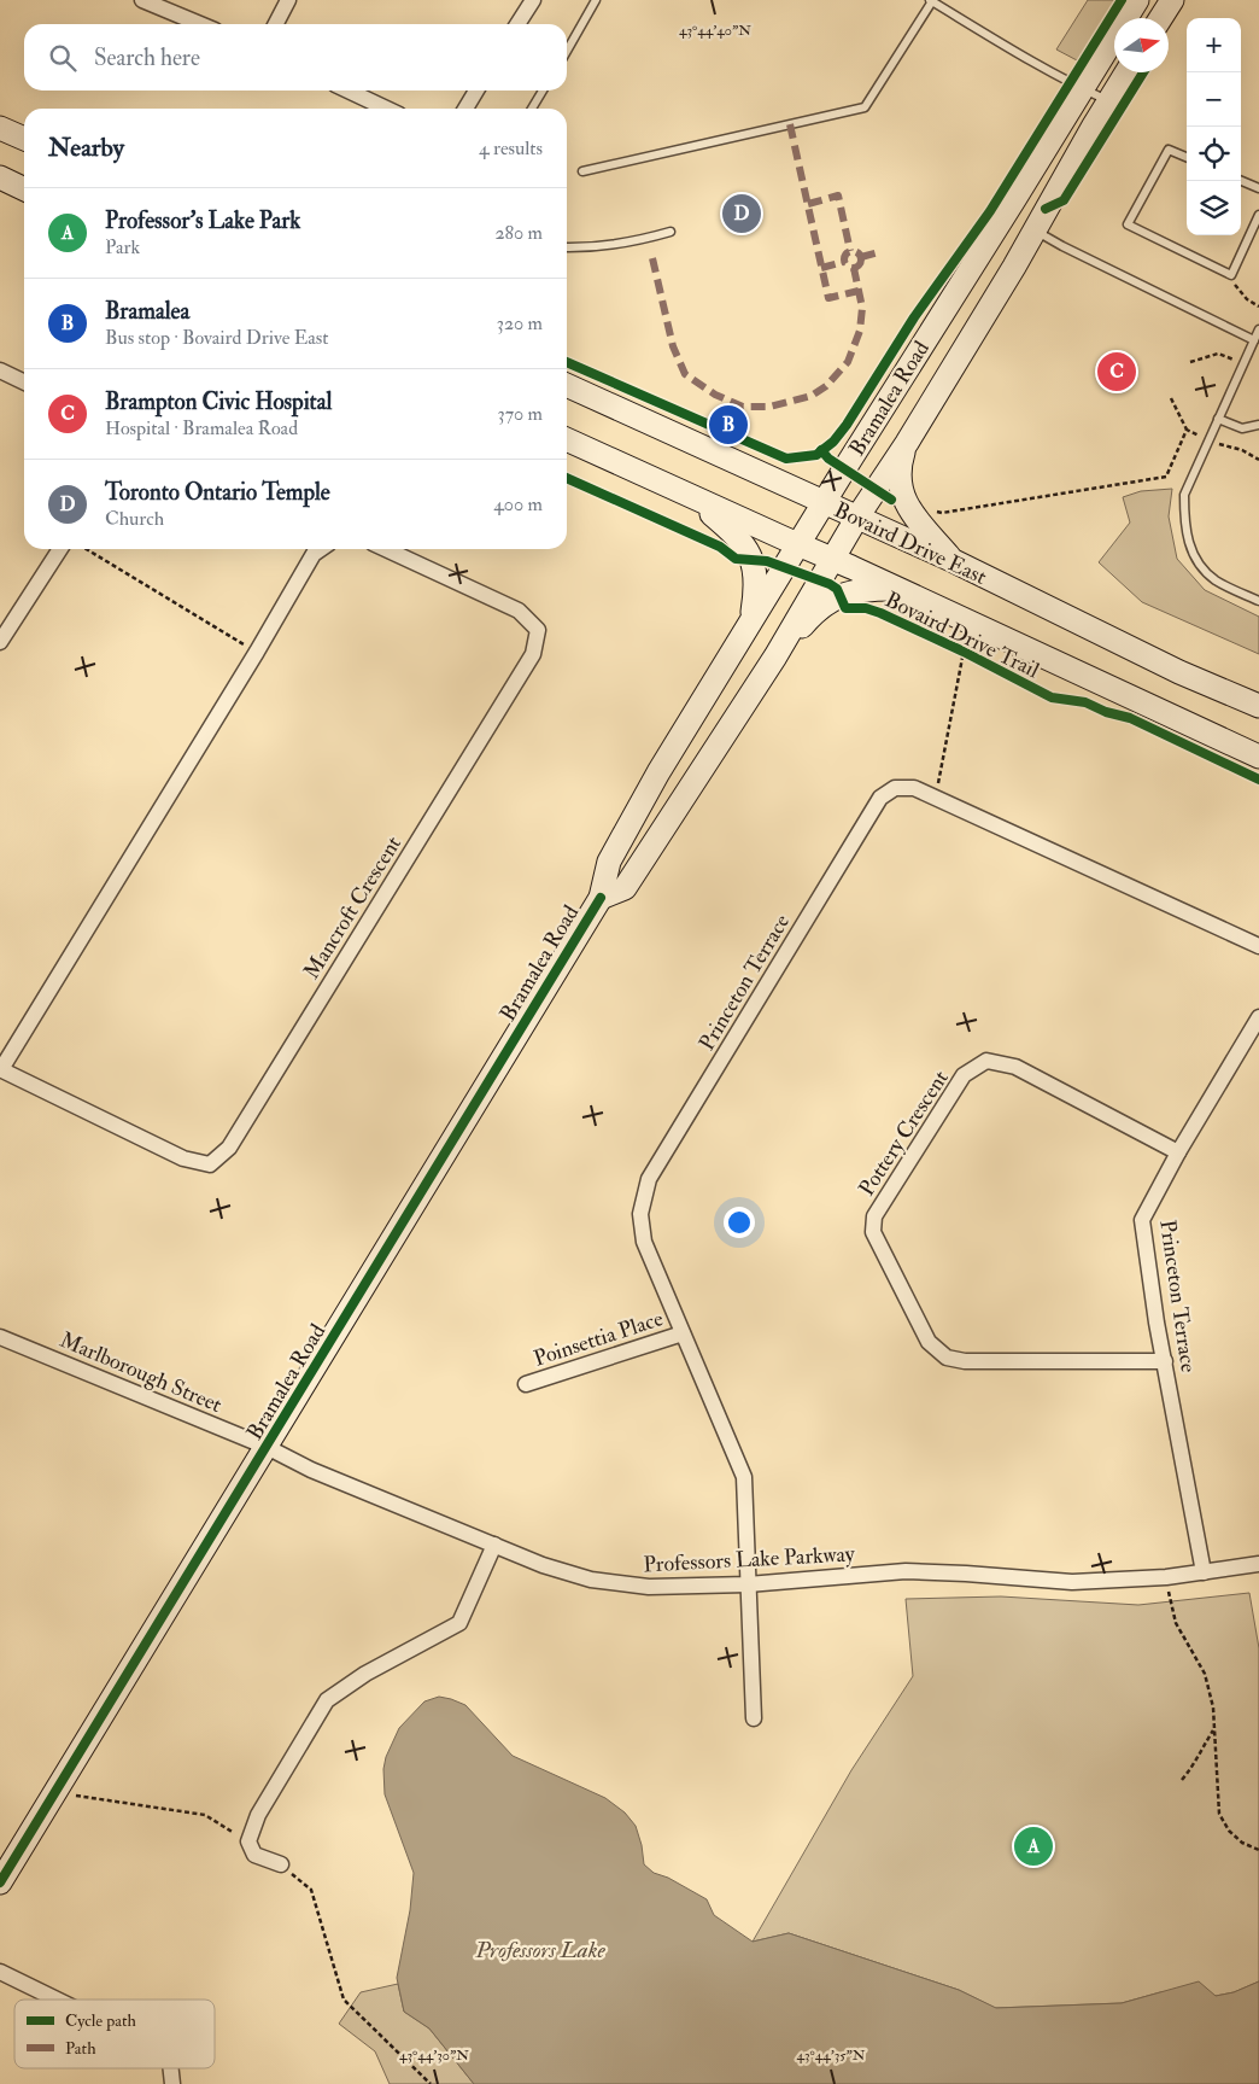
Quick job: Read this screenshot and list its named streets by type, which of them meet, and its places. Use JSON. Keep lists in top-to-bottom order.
{
  "streets": {
    "main road": ["Bramalea Road", "Bovaird Drive East"],
    "street": [
      "Mancroft Crescent",
      "Princeton Terrace",
      "Pottery Crescent",
      "Poinsettia Place",
      "Marlborough Street",
      "Professors Lake Parkway"
    ],
    "cycle path": ["Bovaird Drive Trail"]
  },
  "crossings": [
    ["Bramalea Road", "Bovaird Drive East"],
    ["Bramalea Road", "Marlborough Street"],
    ["Bramalea Road", "Professors Lake Parkway"],
    ["Princeton Terrace", "Pottery Crescent"],
    ["Princeton Terrace", "Poinsettia Place"],
    ["Princeton Terrace", "Professors Lake Parkway"],
    ["Marlborough Street", "Professors Lake Parkway"]
  ],
  "water": ["Professors Lake"],
  "legend": ["Cycle path", "Path"],
  "north": "right",
  "page": {
    "map_buttons": ["+", "−"],
    "search": "Search here",
    "heading": ["Nearby", "4 results"],
    "list": [
      {
        "mark": "A",
        "name": "Professor's Lake Park",
        "note": "Park",
        "value": "280 m"
      },
      {
        "mark": "B",
        "name": "Bramalea",
        "note": "Bus stop · Bovaird Drive East",
        "value": "320 m"
      },
      {
        "mark": "C",
        "name": "Brampton Civic Hospital",
        "note": "Hospital · Bramalea Road",
        "value": "370 m"
      },
      {
        "mark": "D",
        "name": "Toronto Ontario Temple",
        "note": "Church",
        "value": "400 m"
      }
    ],
    "pins": [
      "D",
      "C",
      "B",
      "A"
    ]
  },
  "coordinates": ["43°44'40\"N", "43°44'30\"N", "43°44'35\"N"]
}
